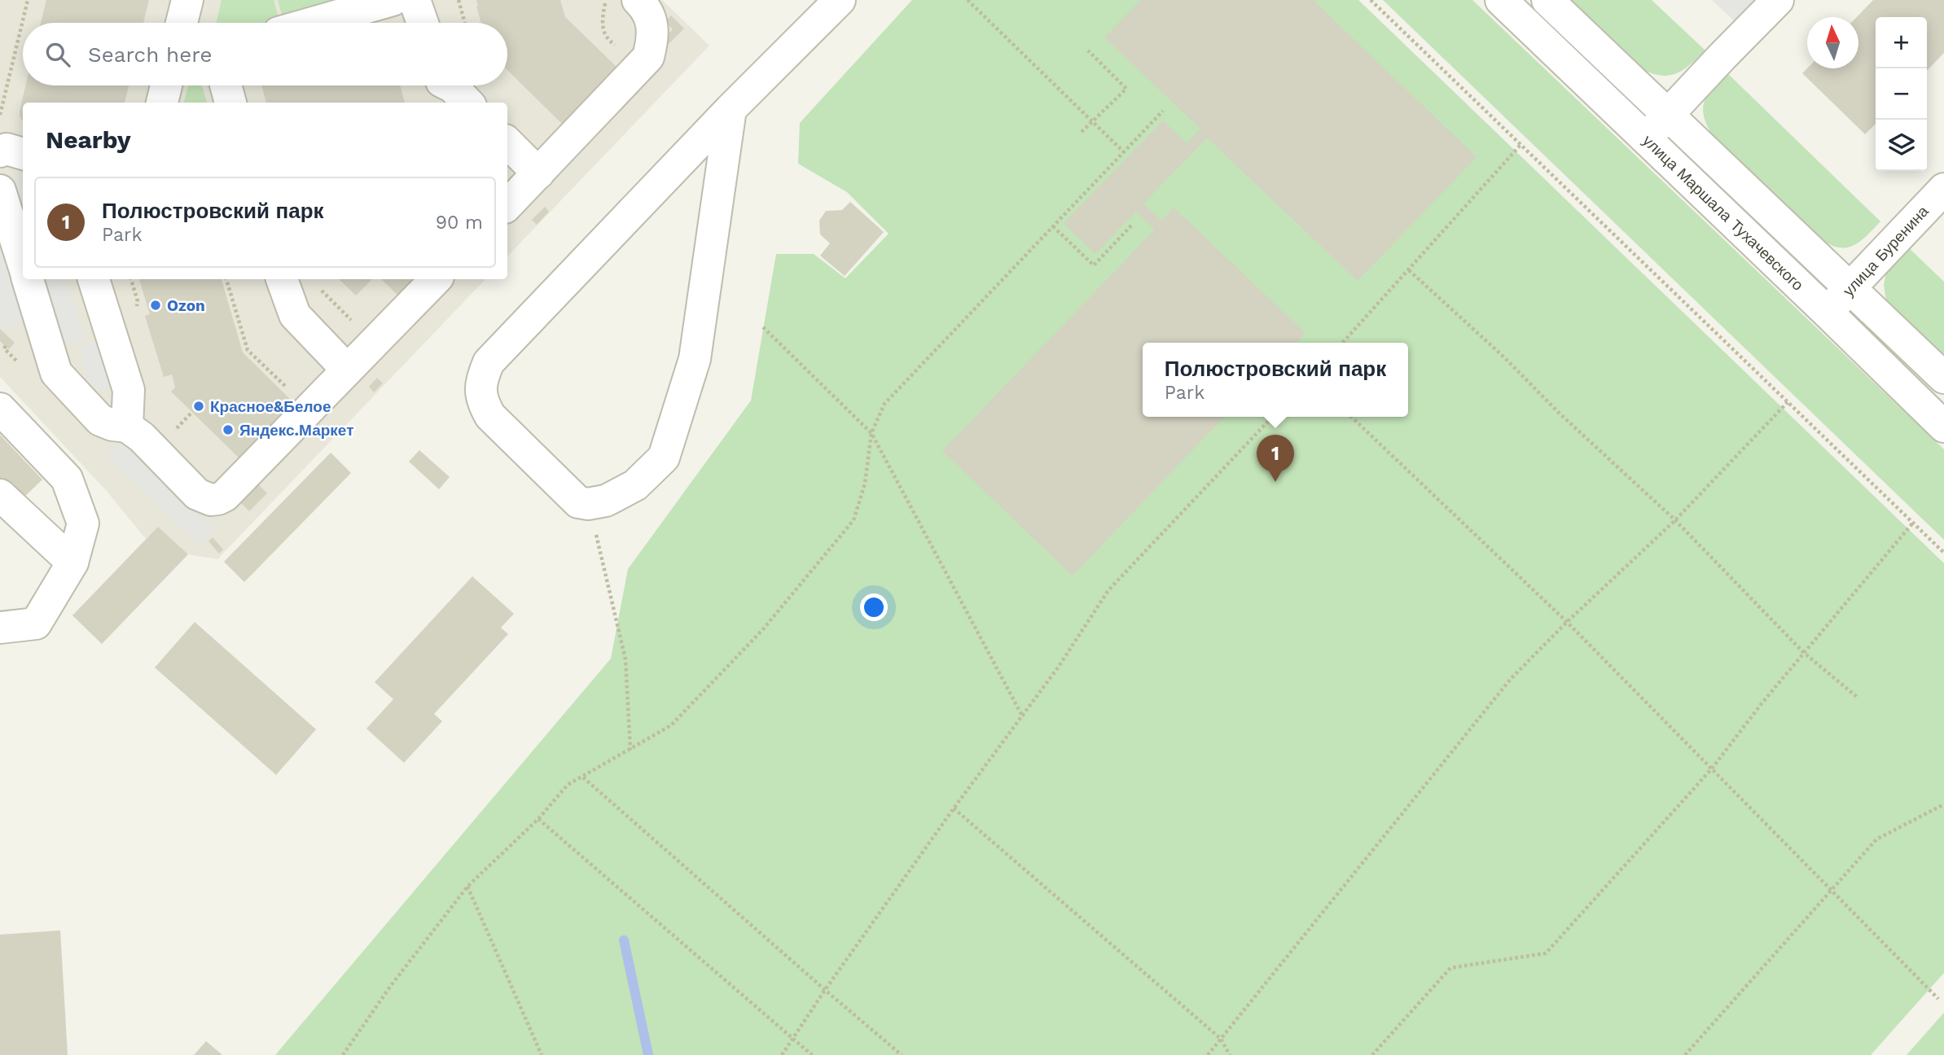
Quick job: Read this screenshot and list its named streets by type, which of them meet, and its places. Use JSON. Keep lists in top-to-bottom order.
{
  "streets": {
    "street": ["улица Маршала Тухачевского", "улица Буренина"]
  },
  "crossings": [
    ["улица Маршала Тухачевского", "улица Буренина"]
  ],
  "places": ["Ozon", "Красное&Белое", "Яндекс.Маркет"],
  "north": "top",
  "page": {
    "map_buttons": ["+", "−"],
    "search": "Search here",
    "heading": "Nearby",
    "list": [
      {
        "mark": "1",
        "name": "Полюстровский парк",
        "note": "Park",
        "value": "90 m"
      }
    ],
    "popup": ["Полюстровский парк", "Park"],
    "pins": "1"
  }
}
